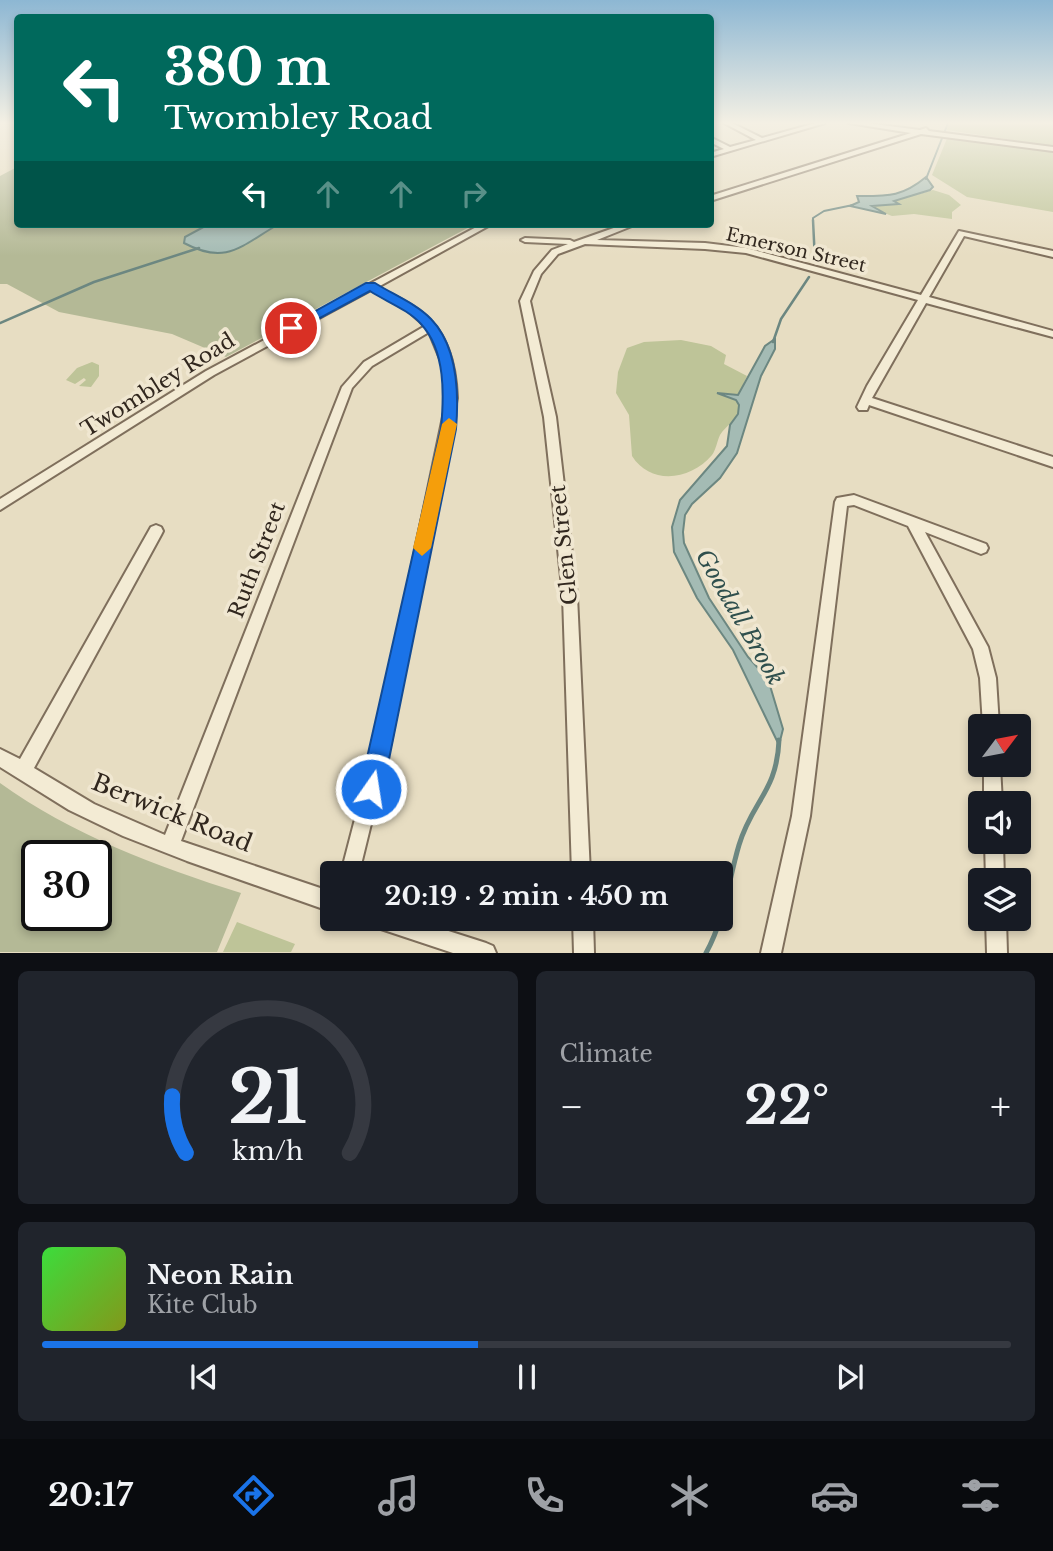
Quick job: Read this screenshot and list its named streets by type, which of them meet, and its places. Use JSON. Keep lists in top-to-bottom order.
{
  "streets": {
    "street": [
      "Emerson Street",
      "Twombley Road",
      "Glen Street",
      "Ruth Street",
      "Berwick Road"
    ]
  },
  "crossings": [
    ["Emerson Street", "Glen Street"],
    ["Ruth Street", "Berwick Road"]
  ],
  "water": ["Goodall Brook"],
  "north": "top right",
  "page": {
    "turn": ["380 m", "Twombley Road"],
    "limit": "30",
    "trip": "20:19 · 2 min · 450 m",
    "tile": "Climate",
    "heat": ["−", "22°", "+"],
    "song": ["Neon Rain", "Kite Club"],
    "tabs": "20:17",
    "gauge": ["21", "km/h"]
  }
}
